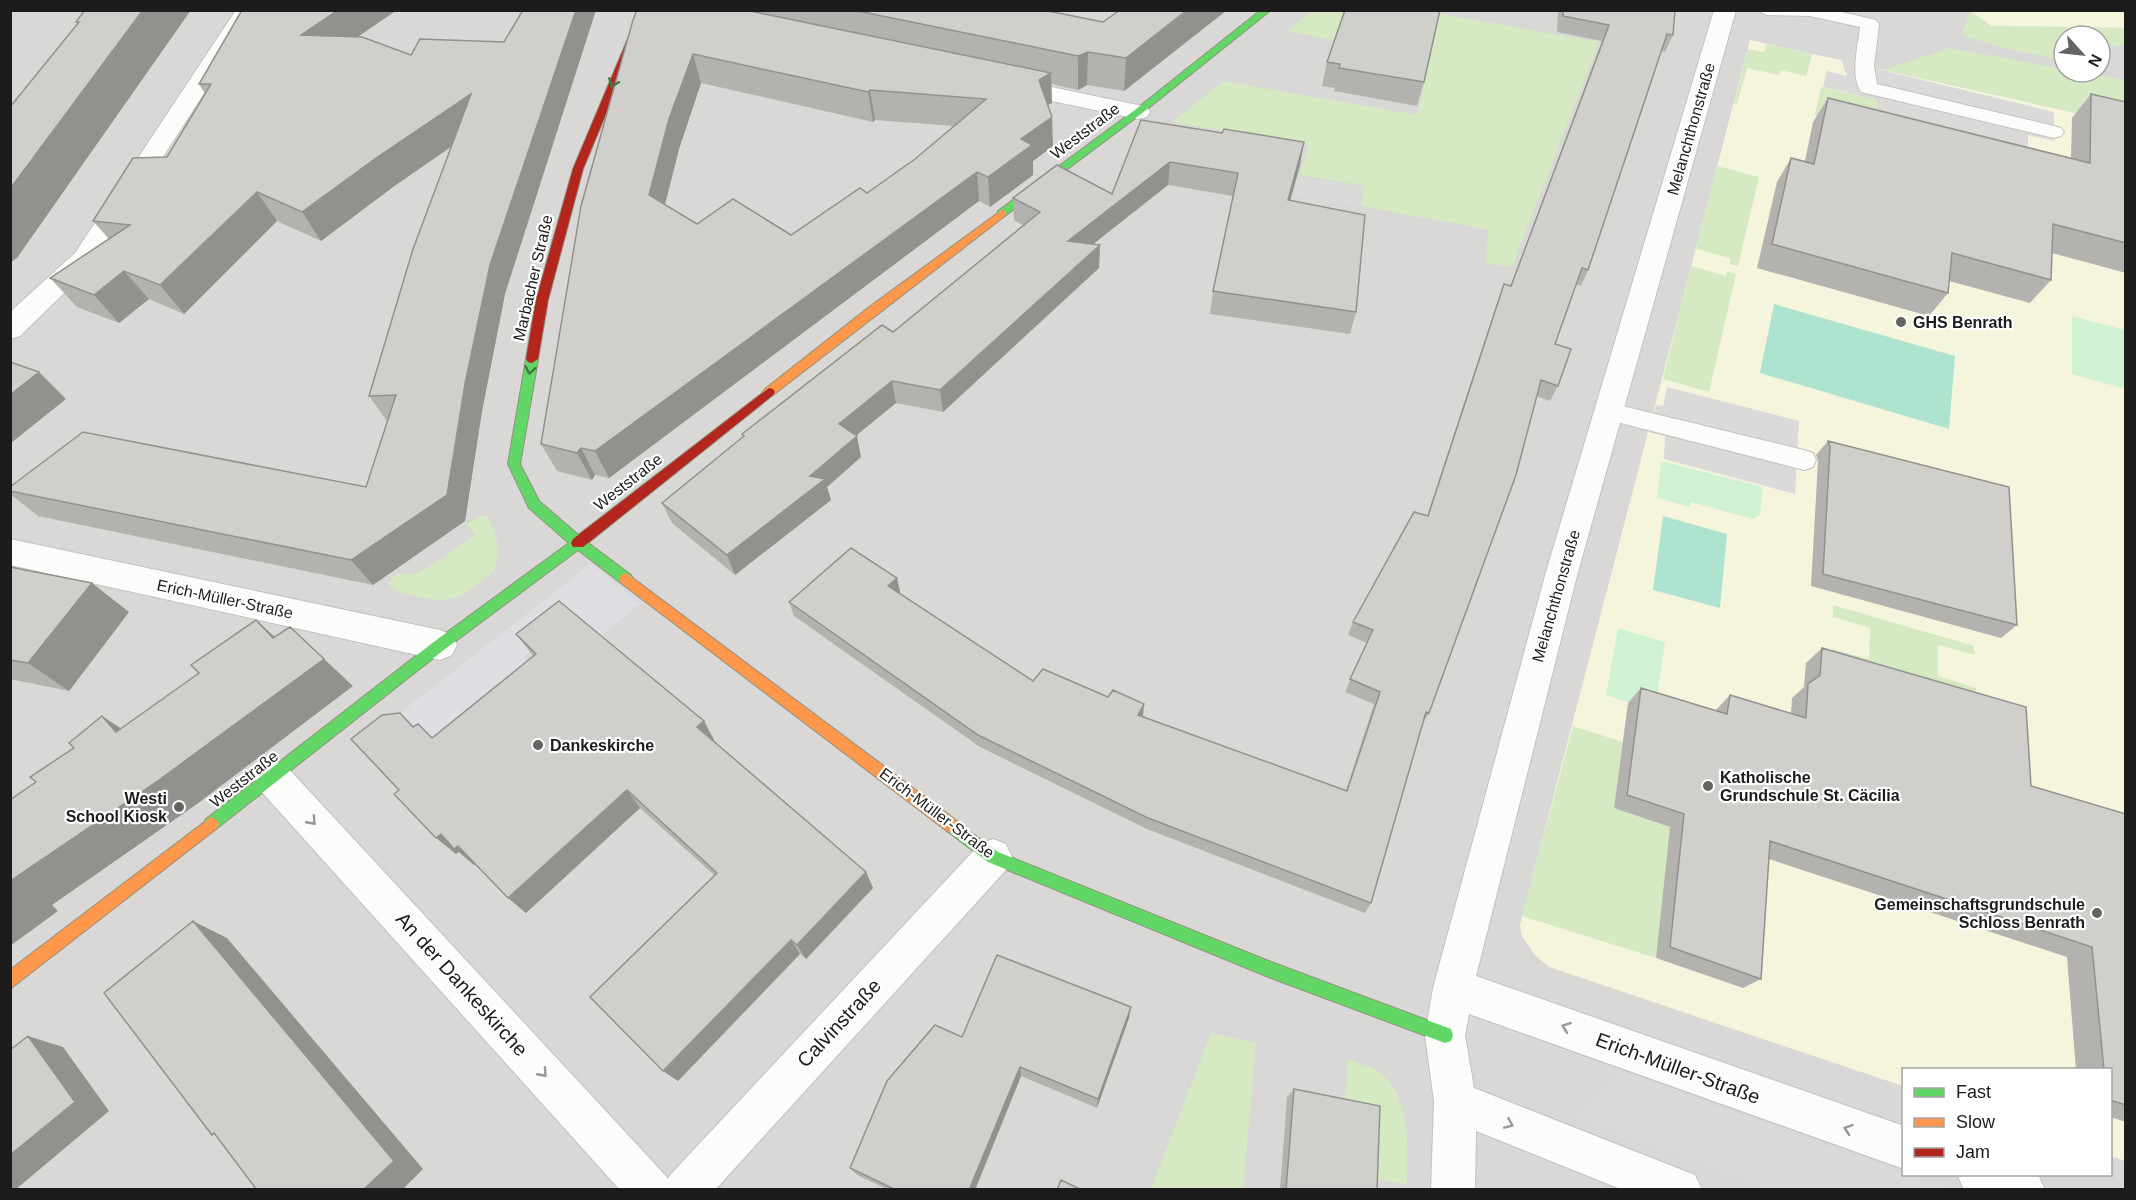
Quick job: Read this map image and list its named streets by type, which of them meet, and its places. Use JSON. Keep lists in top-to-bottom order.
{
  "streets": {
    "street": [
      "Melanchthonstraße",
      "Weststraße",
      "Marbacher Straße",
      "Erich-Müller-Straße",
      "An der Dankeskirche",
      "Calvinstraße"
    ]
  },
  "crossings": [
    ["Melanchthonstraße", "Erich-Müller-Straße"],
    ["Weststraße", "Marbacher Straße"],
    ["Weststraße", "Erich-Müller-Straße"],
    ["Weststraße", "An der Dankeskirche"],
    ["Marbacher Straße", "Erich-Müller-Straße"],
    ["Erich-Müller-Straße", "Calvinstraße"]
  ],
  "one_way": ["Marbacher Straße", "An der Dankeskirche"],
  "places": [
    "GHS Benrath",
    "Dankeskirche",
    "Katholische Grundschule St. Cäcilia",
    "Westi School Kiosk",
    "Gemeinschaftsgrundschule Schloss Benrath"
  ],
  "legend": ["Fast", "Slow", "Jam"],
  "north": "bottom right"
}
